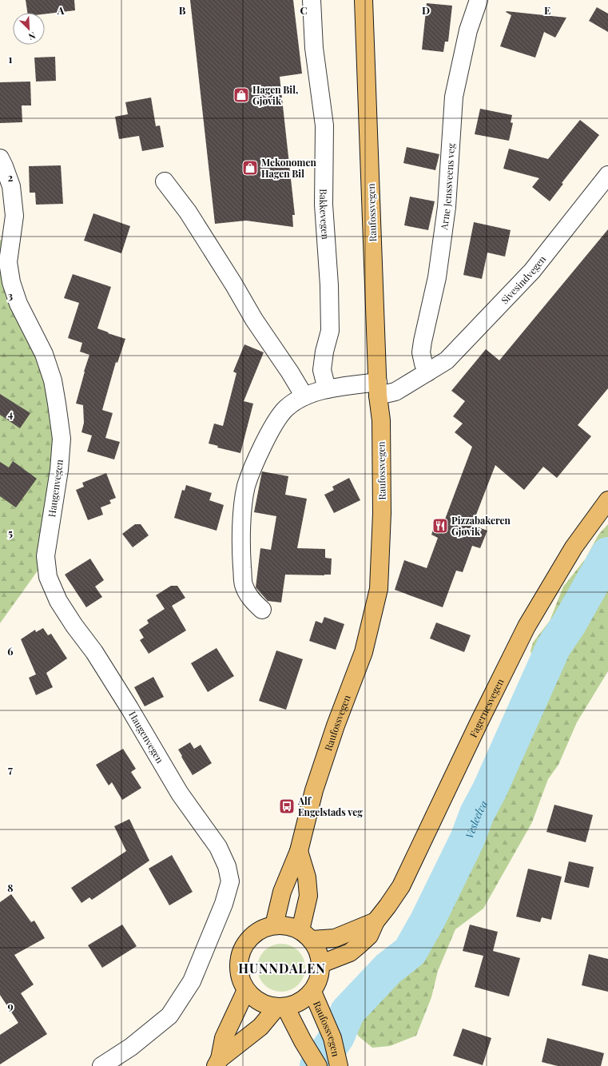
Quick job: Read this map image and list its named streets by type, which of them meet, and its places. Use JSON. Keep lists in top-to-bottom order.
{
  "streets": {
    "main road": ["Raufossvegen", "Fagernesvegen"],
    "street": [
      "Arne Jenssveens veg",
      "Bakkevegen",
      "Sivesindvegen",
      "Haugenvegen"
    ]
  },
  "crossings": [
    ["Arne Jenssveens veg", "Sivesindvegen"],
    ["Raufossvegen", "Sivesindvegen"],
    ["Raufossvegen", "Fagernesvegen"],
    ["Bakkevegen", "Sivesindvegen"]
  ],
  "districts": ["HUNNDALEN"],
  "water": ["Vesleelva"],
  "places": {
    "shop": ["Hagen Bil, Gjøvik", "Mekonomen Hagen Bil"],
    "restaurant": ["Pizzabakeren Gjøvik"],
    "bus stop": ["Alf Engelstads veg"]
  },
  "north": "bottom right",
  "grid": {
    "columns": [
      "A",
      "B",
      "C",
      "D",
      "E"
    ],
    "rows": [
      "1",
      "2",
      "3",
      "4",
      "5",
      "6",
      "7",
      "8",
      "9"
    ]
  }
}
